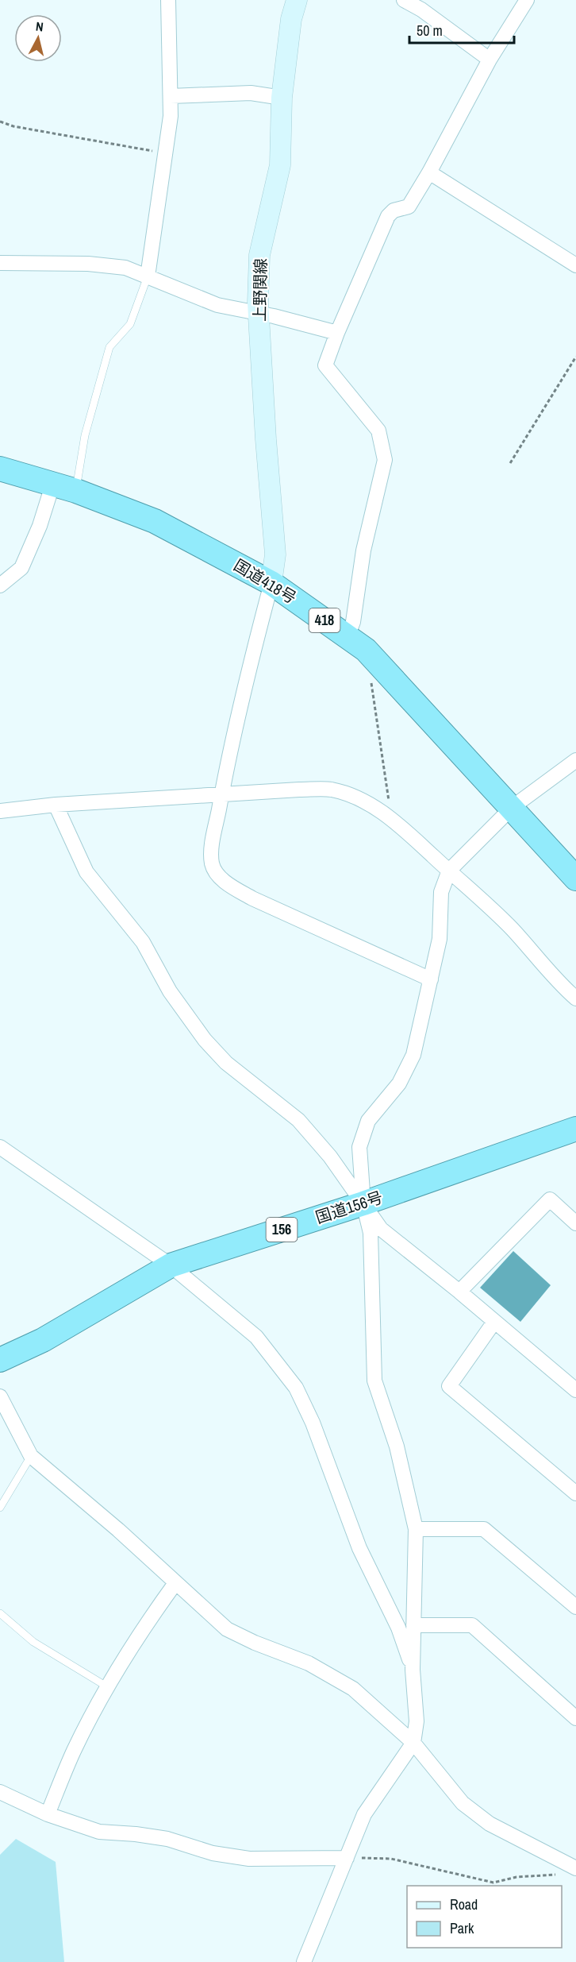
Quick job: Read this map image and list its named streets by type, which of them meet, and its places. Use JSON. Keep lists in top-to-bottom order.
{
  "streets": {
    "highway": [
      "国道418号",
      "418",
      "国道156号",
      "156"
    ],
    "main road": ["上野関線"]
  },
  "crossings": [
    ["上野関線", "国道418号"]
  ],
  "legend": ["Road", "Park"],
  "scale_bar": "50 m",
  "north": "top"
}
